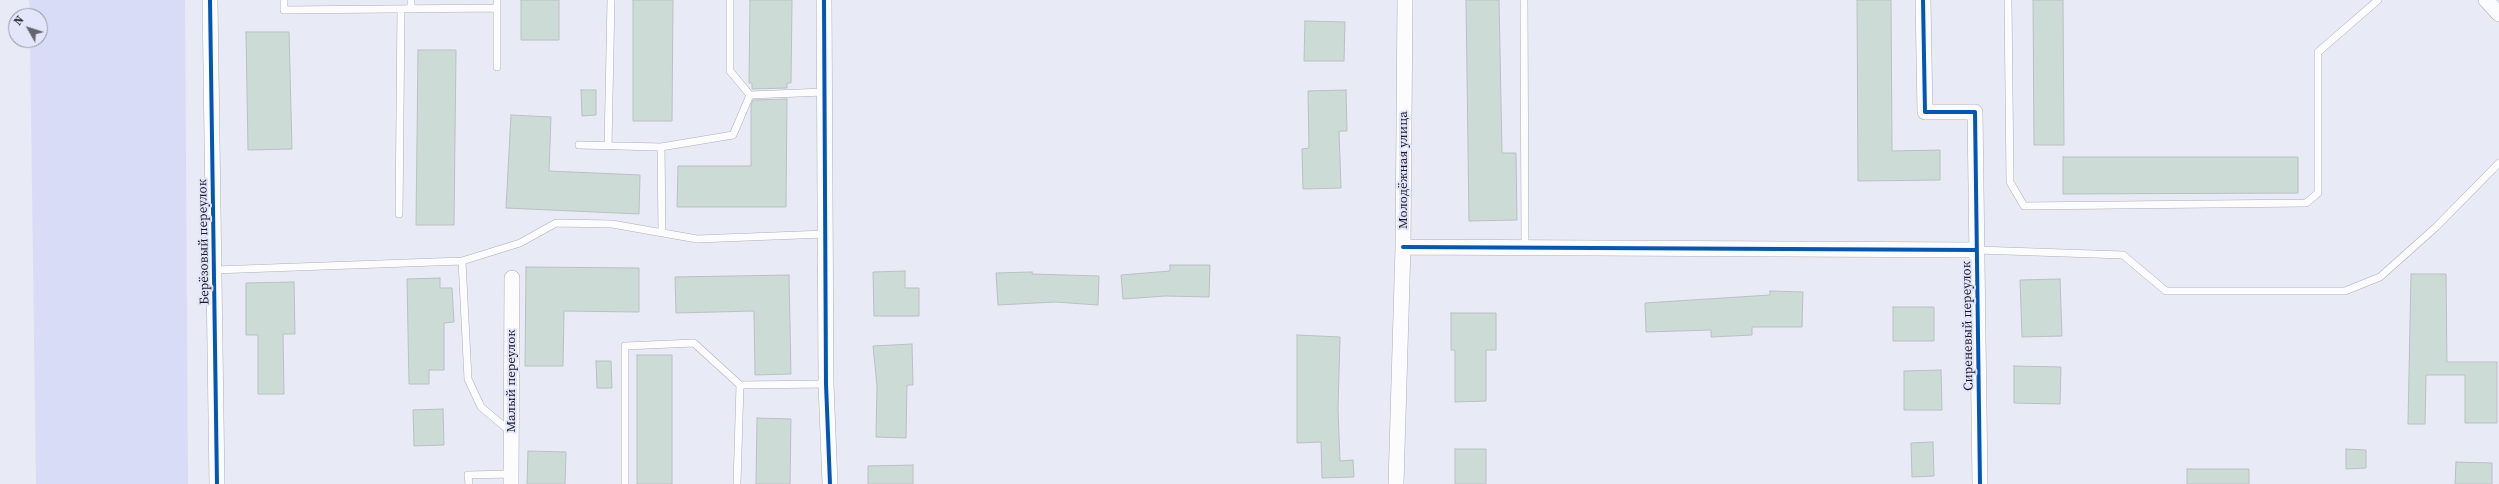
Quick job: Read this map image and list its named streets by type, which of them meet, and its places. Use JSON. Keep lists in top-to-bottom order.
{
  "streets": {
    "street": [
      "Молодёжная улица",
      "Берёзовый переулок",
      "Сиреневый переулок",
      "Малый переулок"
    ]
  },
  "north": "top left"
}
